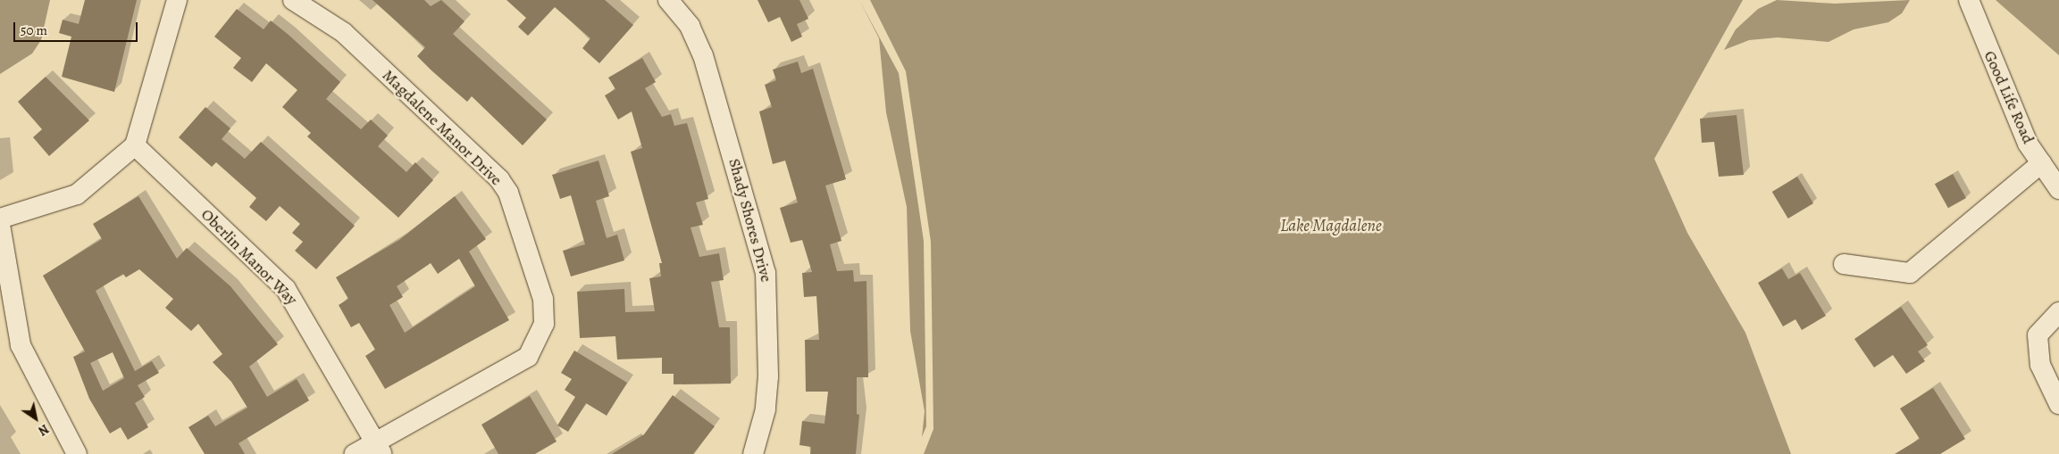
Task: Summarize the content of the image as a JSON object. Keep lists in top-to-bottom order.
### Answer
{
  "streets": {
    "street": [
      "Good Life Road",
      "Magdalene Manor Drive",
      "Shady Shores Drive",
      "Oberlin Manor Way"
    ]
  },
  "crossings": [
    ["Magdalene Manor Drive", "Oberlin Manor Way"]
  ],
  "water": ["Lake Magdalene"],
  "scale_bar": "50 m",
  "north": "bottom right"
}
